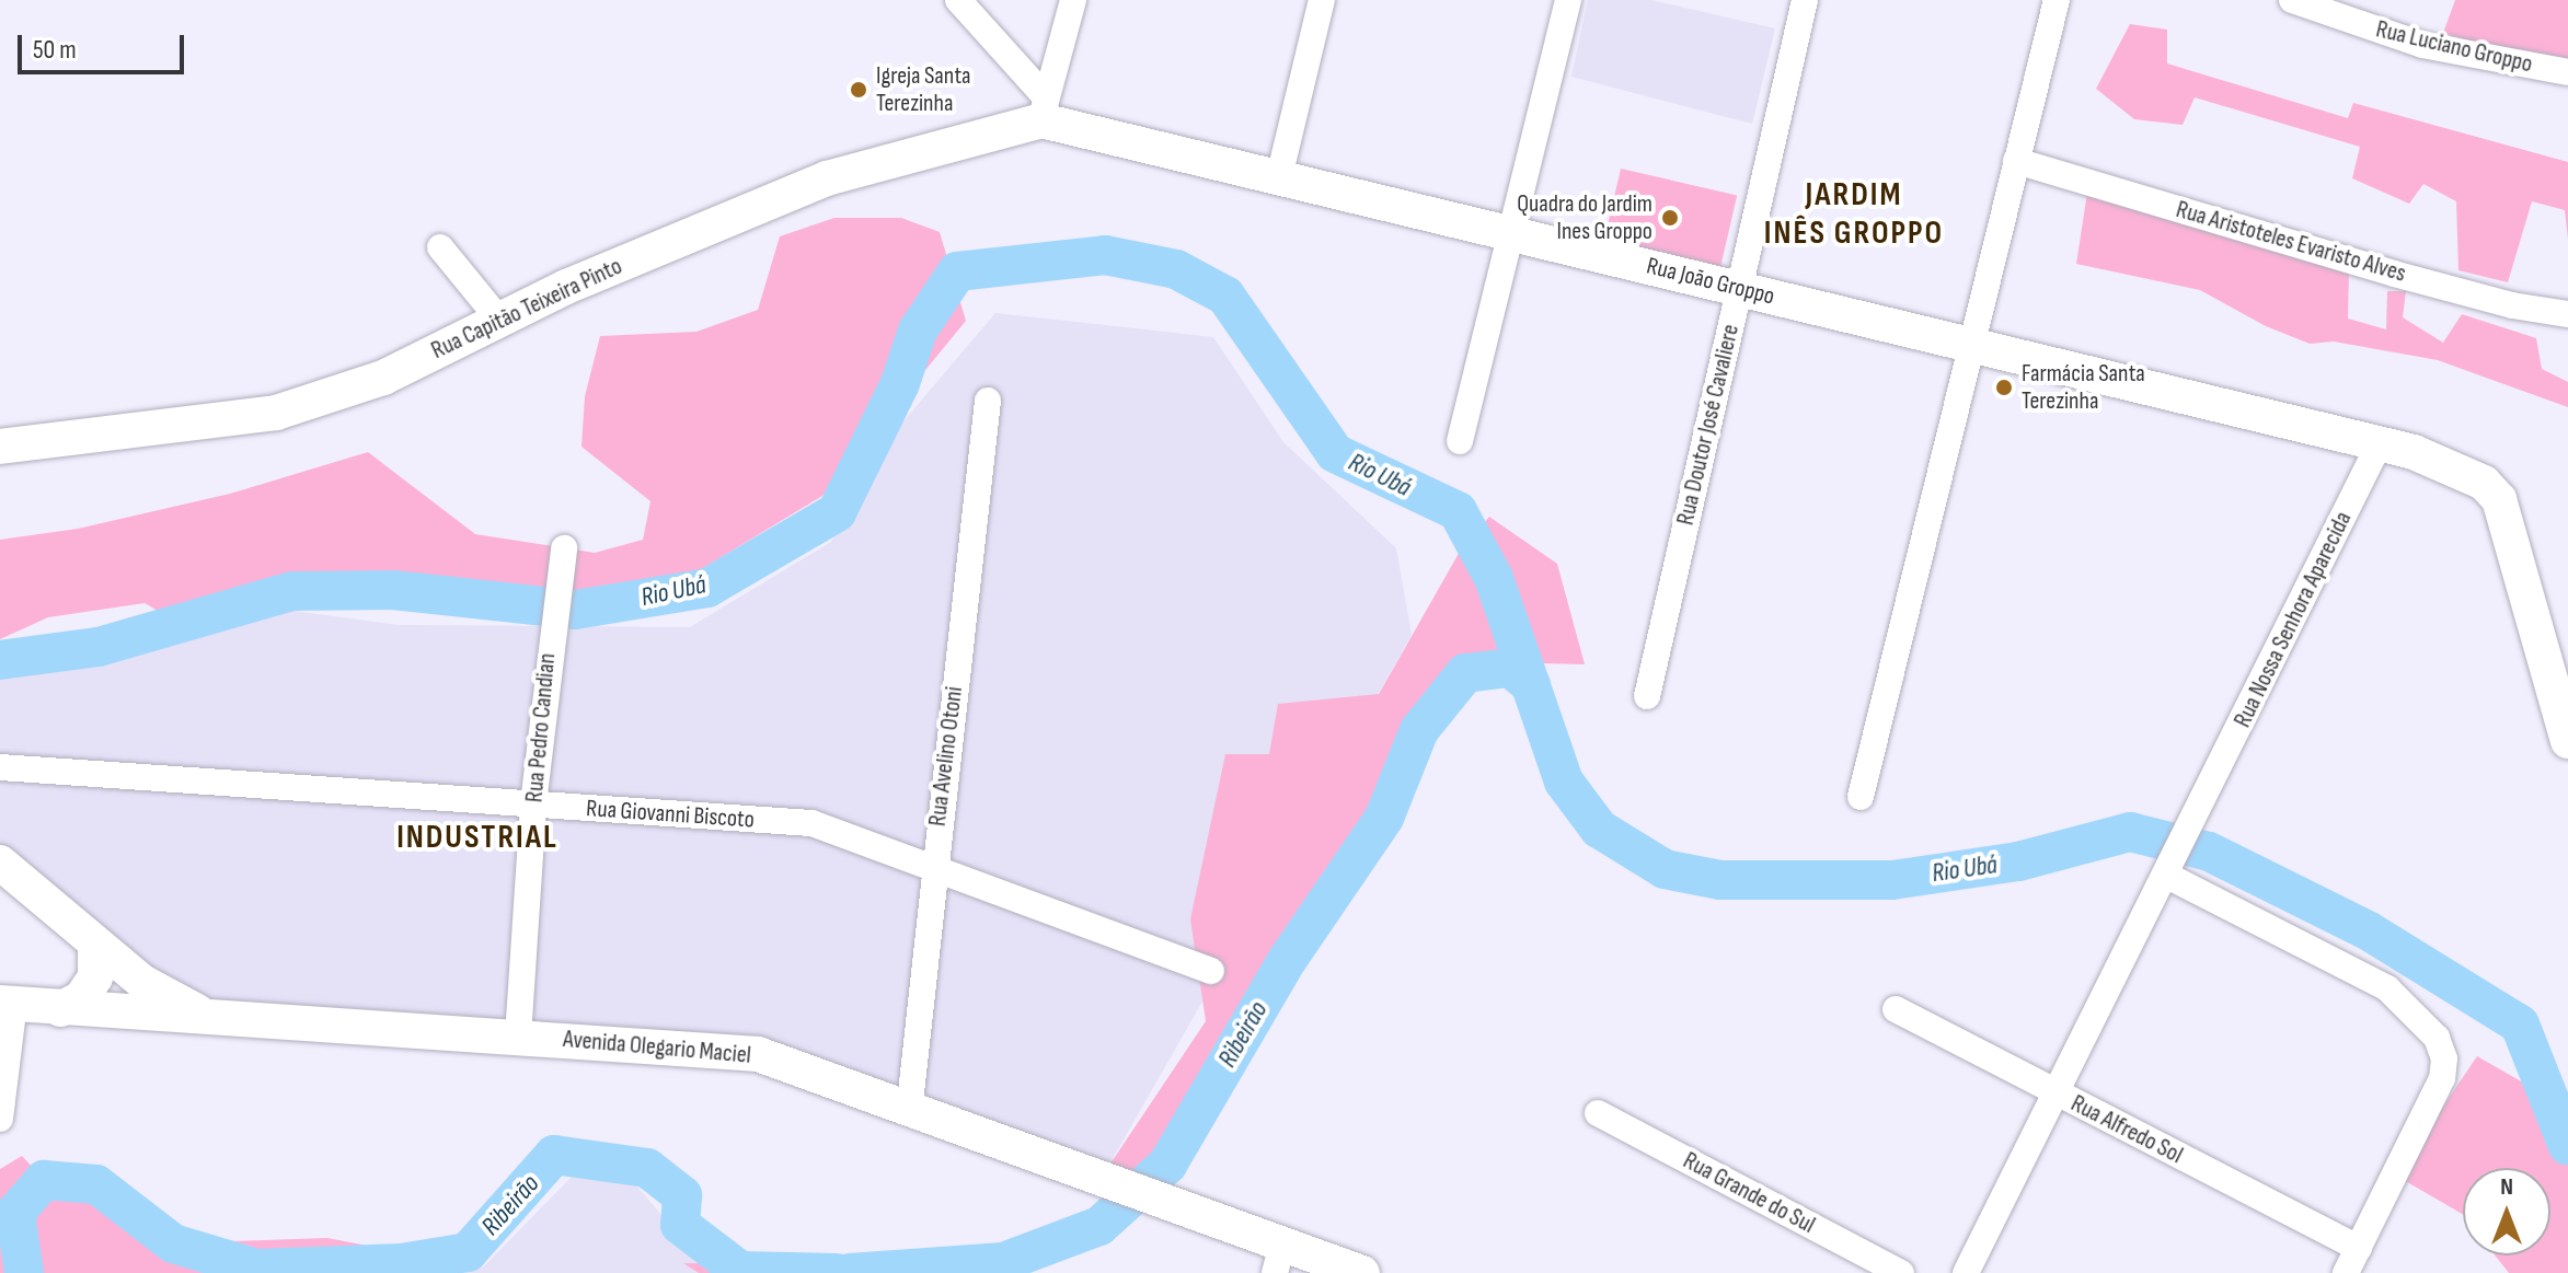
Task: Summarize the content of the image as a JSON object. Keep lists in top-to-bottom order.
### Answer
{
  "streets": {
    "main road": ["Rua João Groppo", "Rua Capitão Teixeira Pinto", "Avenida Olegario Maciel"],
    "street": [
      "Rua Luciano Groppo",
      "Rua Aristoteles Evaristo Alves",
      "Rua Doutor José Cavaliere",
      "Rua Nossa Senhora Aparecida",
      "Rua Pedro Candian",
      "Rua Avelino Otoni",
      "Rua Giovanni Biscoto",
      "Rua Alfredo Sol",
      "Rua Grande do Sul"
    ]
  },
  "crossings": [
    ["Rua João Groppo", "Rua Capitão Teixeira Pinto"],
    ["Rua João Groppo", "Rua Doutor José Cavaliere"],
    ["Rua João Groppo", "Rua Nossa Senhora Aparecida"],
    ["Rua Pedro Candian", "Rua Giovanni Biscoto"],
    ["Rua Pedro Candian", "Avenida Olegario Maciel"],
    ["Rua Avelino Otoni", "Rua Giovanni Biscoto"],
    ["Rua Avelino Otoni", "Avenida Olegario Maciel"]
  ],
  "districts": ["JARDIM INÊS GROPPO", "INDUSTRIAL"],
  "water": ["Rio Ubá", "Ribeirão"],
  "places": ["Igreja Santa Terezinha", "Quadra do Jardim Ines Groppo", "Farmácia Santa Terezinha"],
  "scale_bar": "50 m",
  "north": "top"
}
